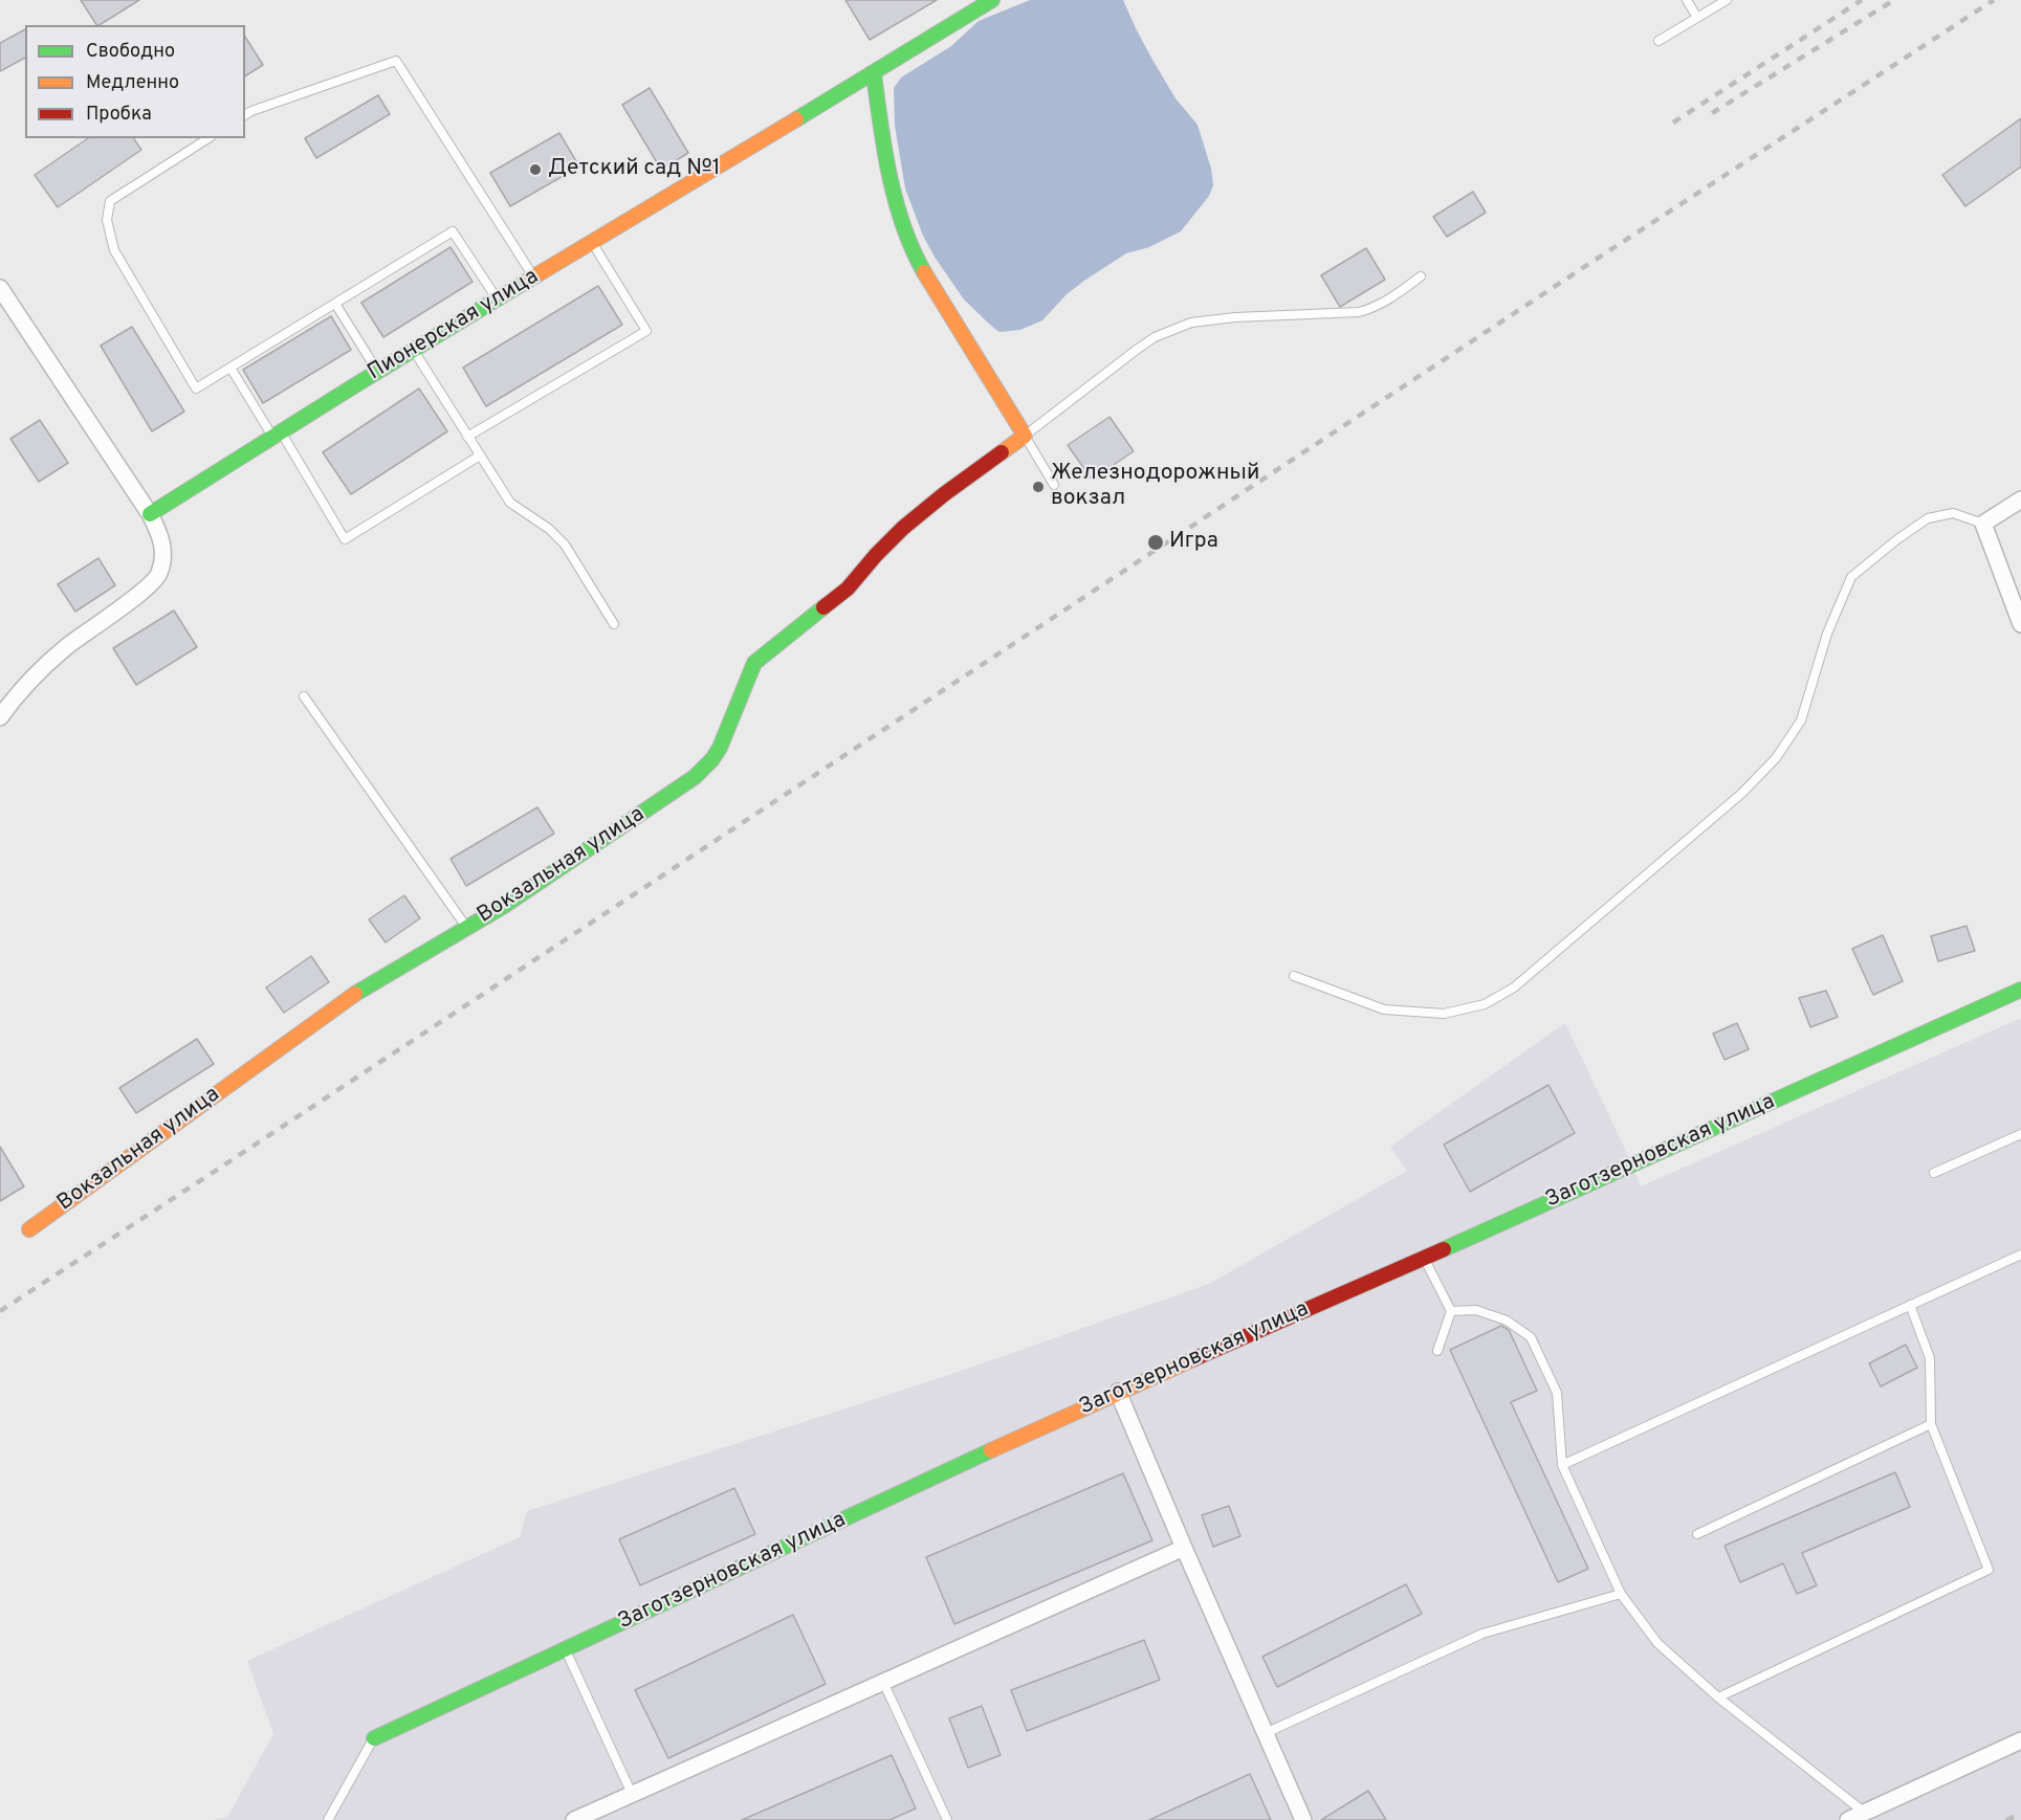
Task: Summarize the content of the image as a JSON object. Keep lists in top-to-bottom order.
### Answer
{
  "streets": {
    "street": ["Пионерская улица", "Вокзальная улица", "Заготзерновская улица"]
  },
  "places": ["Детский сад №1", "Железнодорожный вокзал", "Игра"],
  "legend": ["Свободно", "Медленно", "Пробка"]
}
